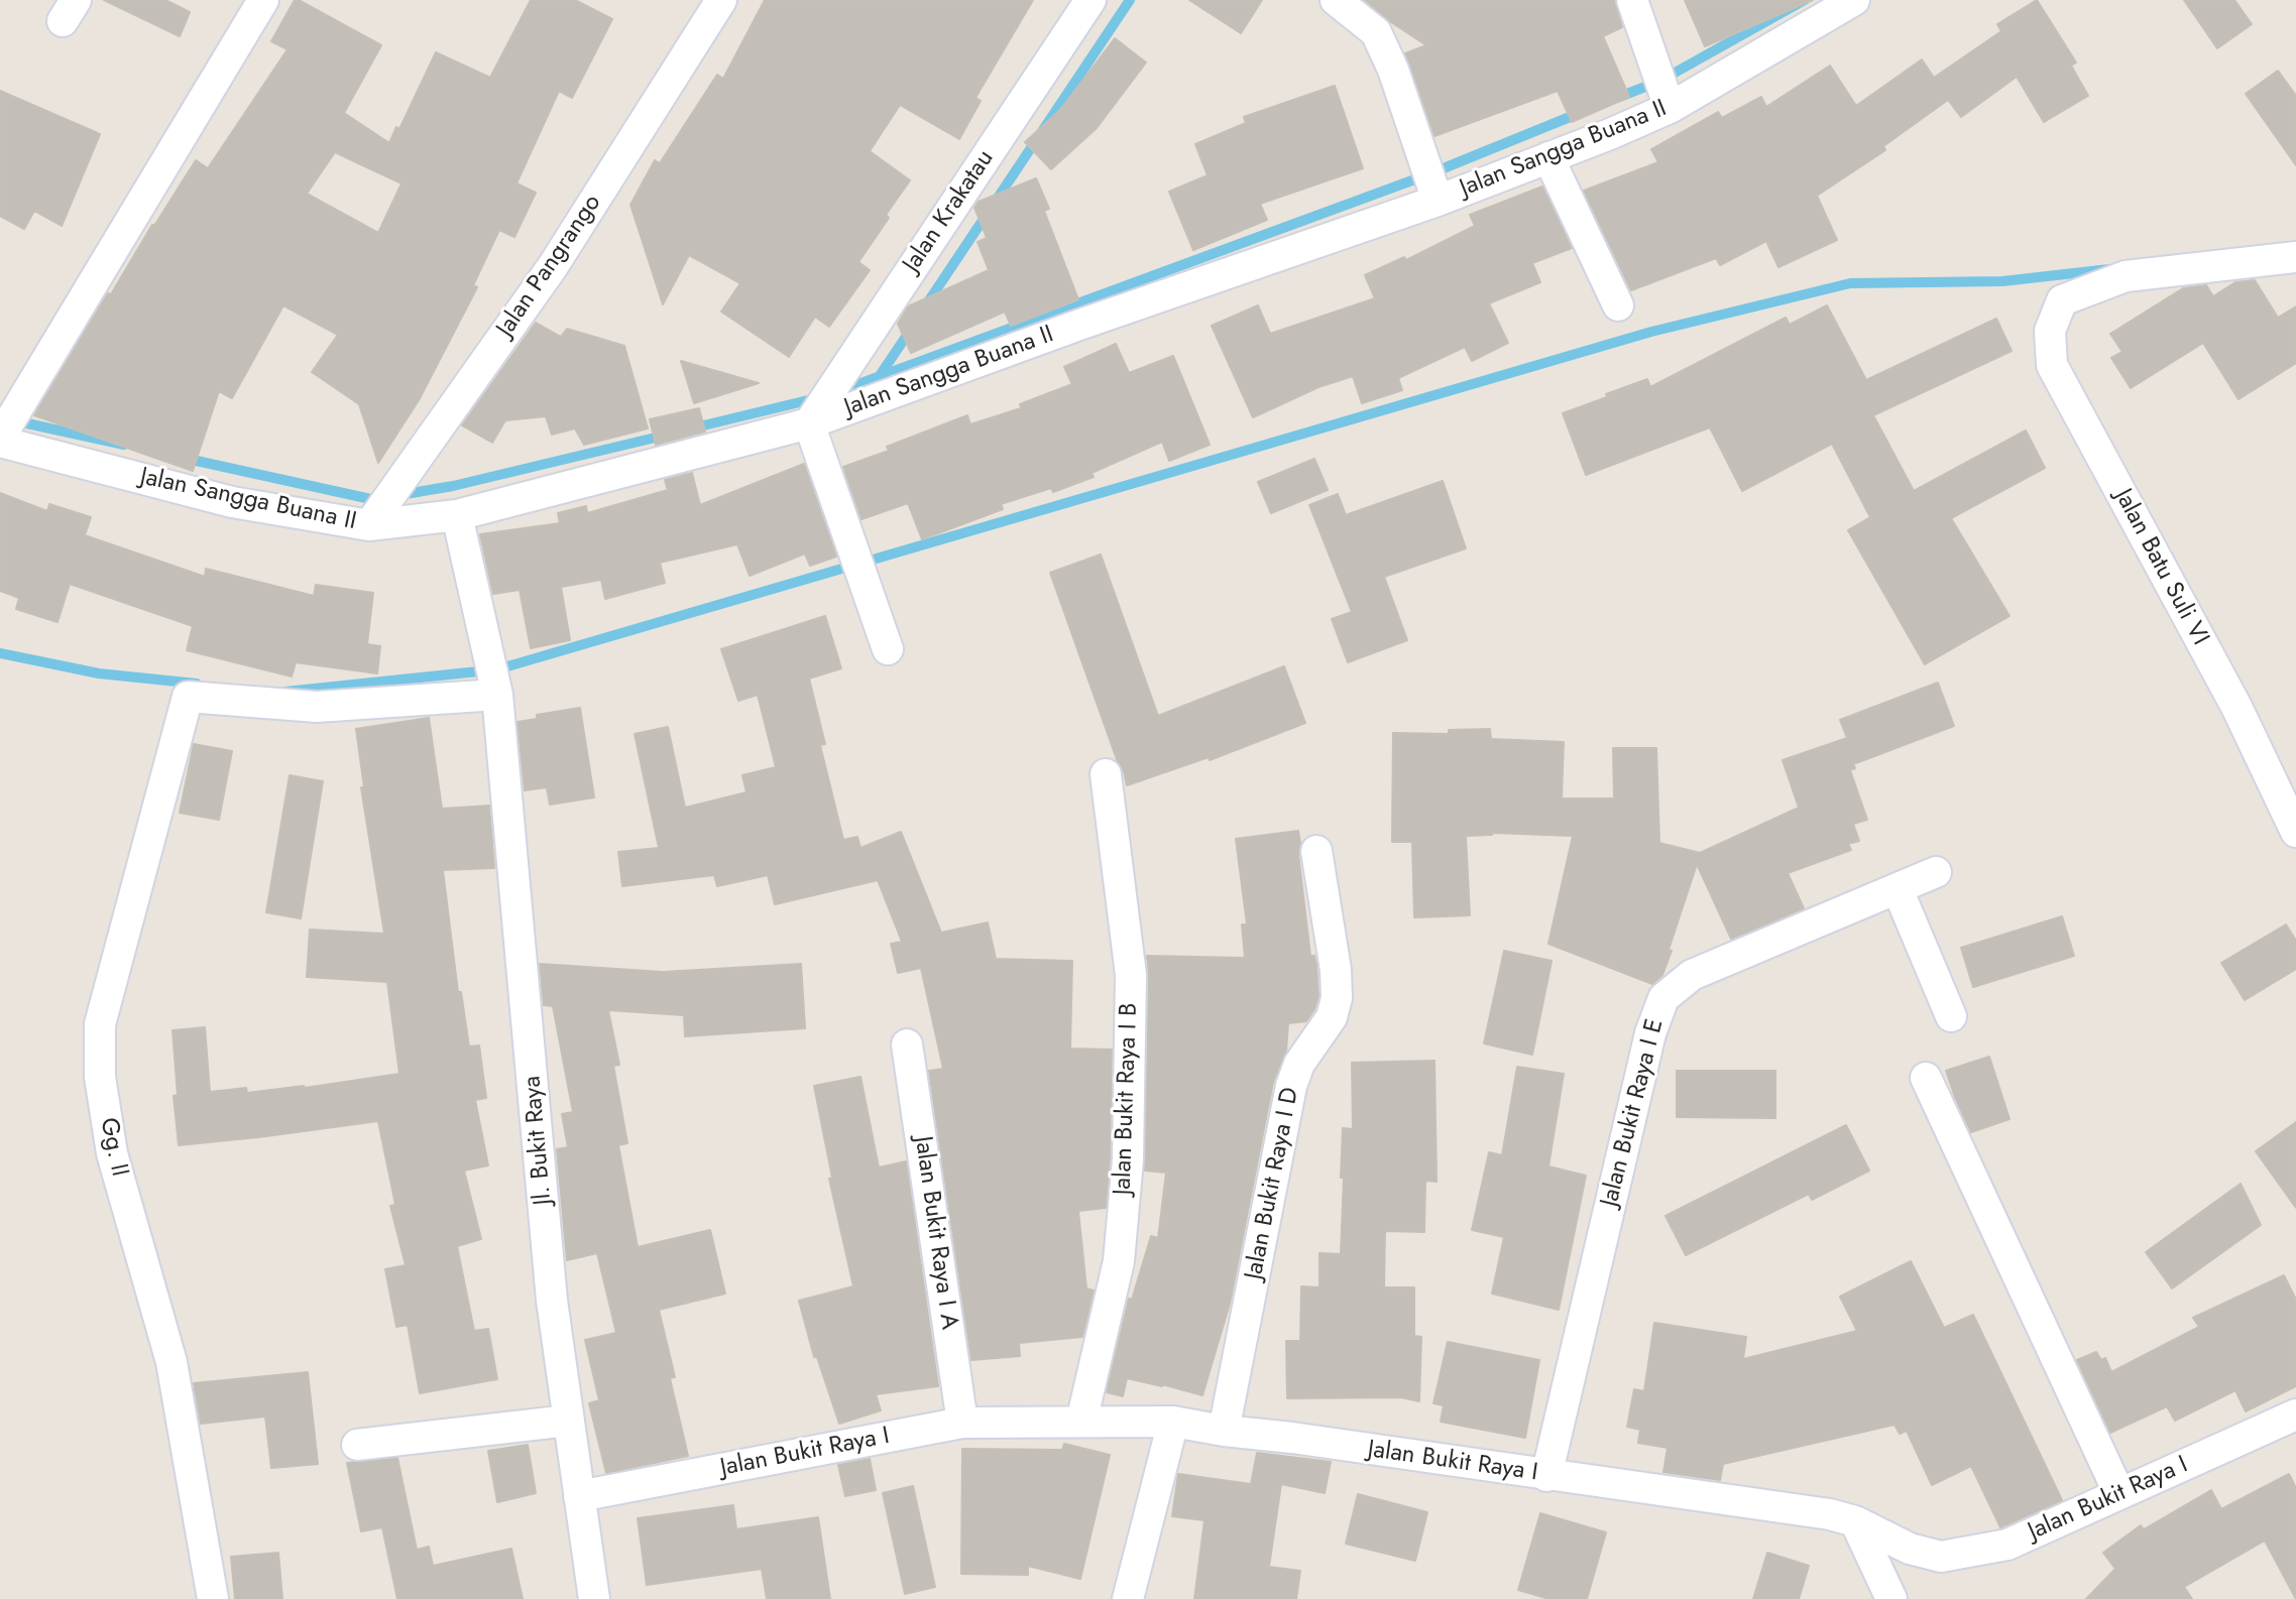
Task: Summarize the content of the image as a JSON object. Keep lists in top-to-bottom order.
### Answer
{
  "streets": {
    "street": [
      "Jalan Sangga Buana II",
      "Jalan Krakatau",
      "Jalan Pangrango",
      "Jalan Batu Suli VI",
      "Jalan Bukit Raya I B",
      "Jalan Bukit Raya I E",
      "Jl. Bukit Raya",
      "Gg. II",
      "Jalan Bukit Raya I D",
      "Jalan Bukit Raya I A",
      "Jalan Bukit Raya I"
    ]
  },
  "crossings": [
    ["Jalan Sangga Buana II", "Jalan Krakatau"],
    ["Jalan Sangga Buana II", "Jalan Pangrango"],
    ["Jalan Sangga Buana II", "Jl. Bukit Raya"],
    ["Jalan Bukit Raya I B", "Jalan Bukit Raya I"],
    ["Jalan Bukit Raya I E", "Jalan Bukit Raya I"],
    ["Jl. Bukit Raya", "Gg. II"],
    ["Jl. Bukit Raya", "Jalan Bukit Raya I"],
    ["Jalan Bukit Raya I D", "Jalan Bukit Raya I"],
    ["Jalan Bukit Raya I A", "Jalan Bukit Raya I"]
  ]
}
